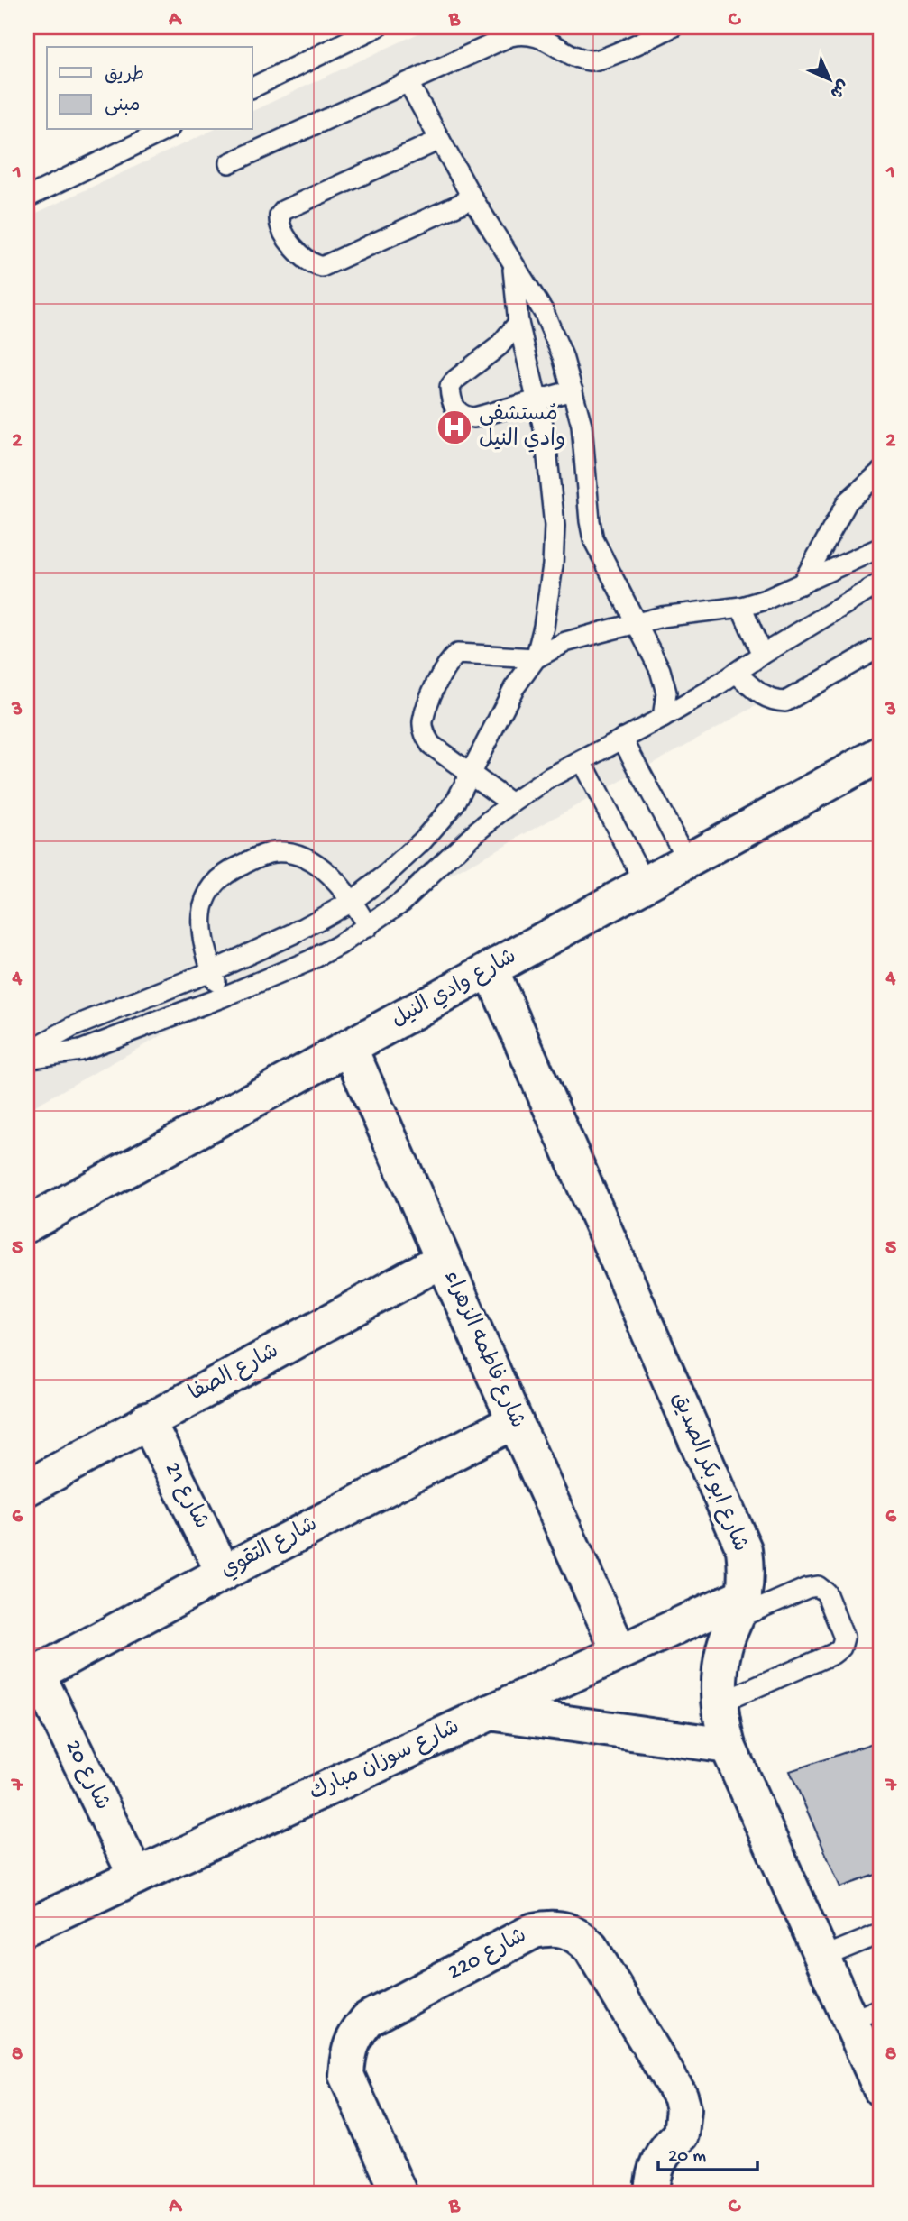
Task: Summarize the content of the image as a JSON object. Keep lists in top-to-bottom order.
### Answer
{
  "streets": {
    "street": [
      "شارع وادي النيل",
      "شارع فاطمه الزهراء",
      "شارع الصفا",
      "شارع ابو بكر الصديق",
      "شارع 21",
      "شارع التقوي",
      "شارع سوزان مبارك",
      "شارع 20",
      "شارع 220"
    ]
  },
  "crossings": [
    ["شارع وادي النيل", "شارع فاطمه الزهراء"],
    ["شارع وادي النيل", "شارع ابو بكر الصديق"],
    ["شارع فاطمه الزهراء", "شارع الصفا"],
    ["شارع فاطمه الزهراء", "شارع التقوي"],
    ["شارع فاطمه الزهراء", "شارع سوزان مبارك"],
    ["شارع الصفا", "شارع 21"],
    ["شارع ابو بكر الصديق", "شارع سوزان مبارك"],
    ["شارع 21", "شارع التقوي"],
    ["شارع التقوي", "شارع 20"],
    ["شارع سوزان مبارك", "شارع 20"]
  ],
  "places": {
    "hospital": ["مُستشفى وادي النيل"]
  },
  "legend": ["طريق", "مبنى"],
  "scale_bar": "20 m",
  "north": "bottom right",
  "grid": {
    "columns": ["A", "B", "C"],
    "rows": [
      "1",
      "2",
      "3",
      "4",
      "5",
      "6",
      "7",
      "8"
    ]
  }
}
